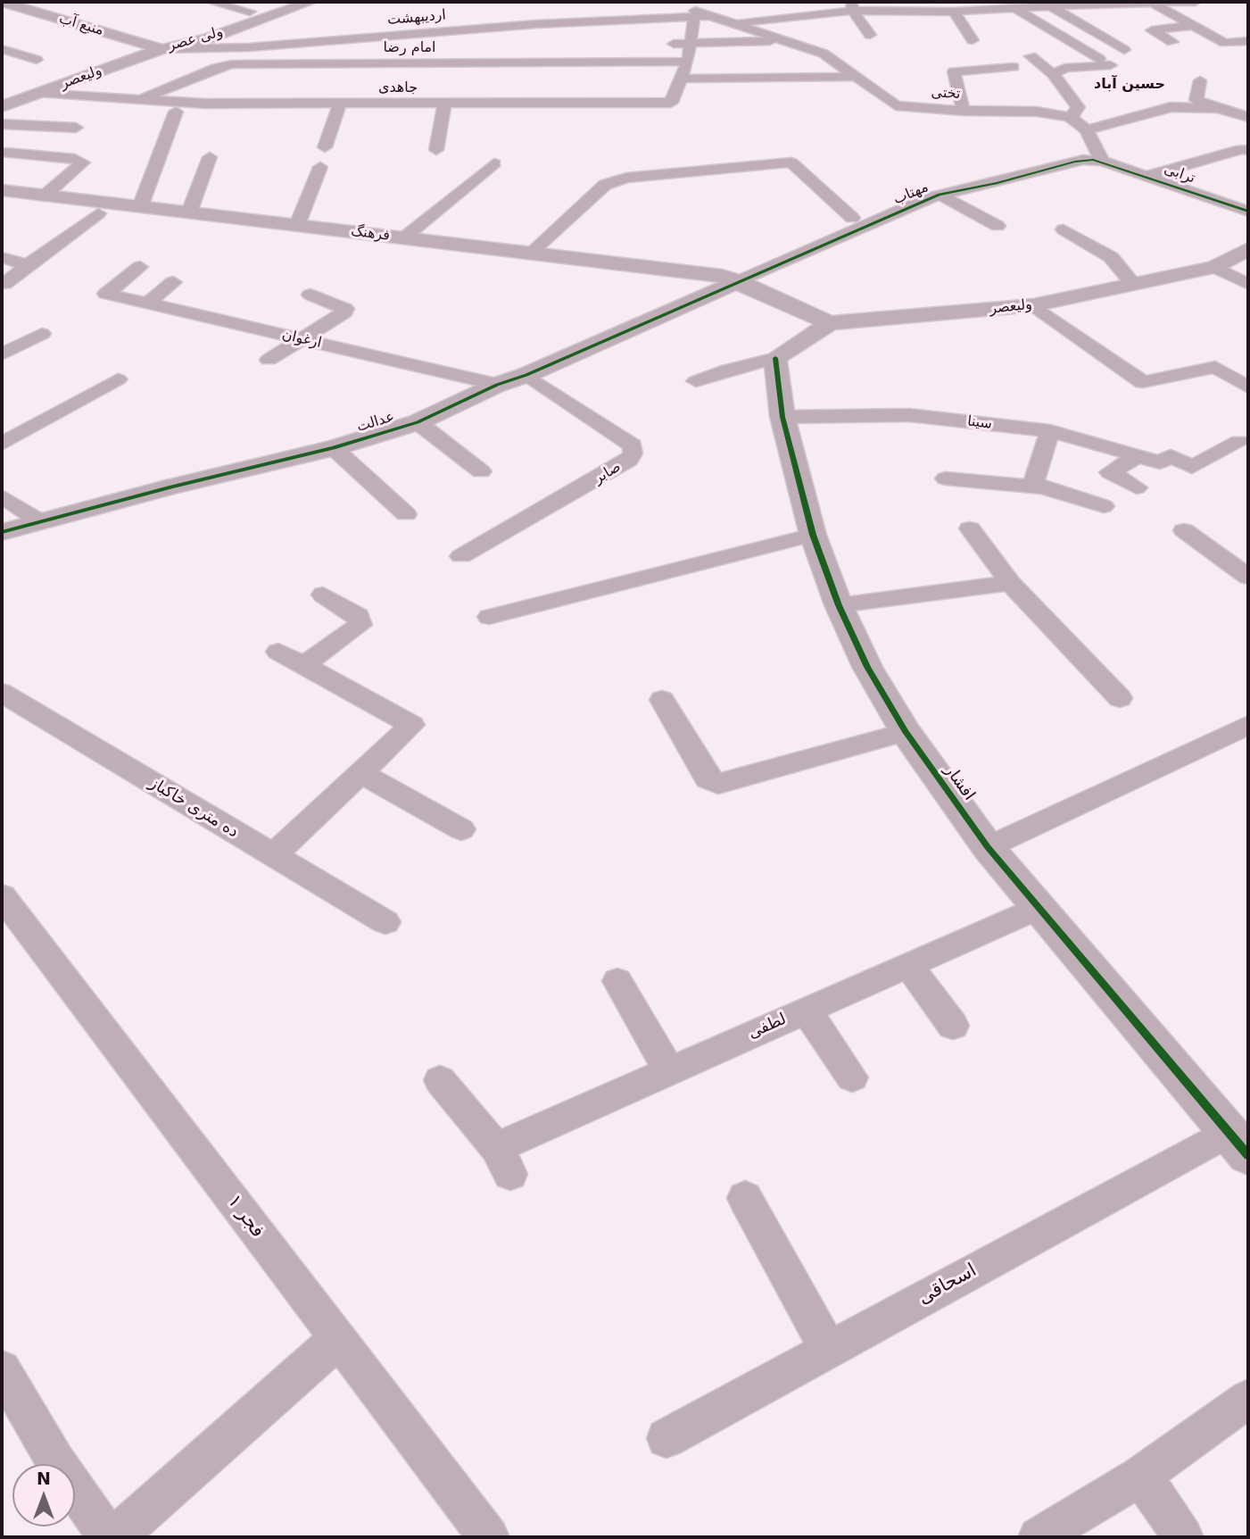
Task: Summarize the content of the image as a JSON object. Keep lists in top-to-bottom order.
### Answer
{
  "streets": {
    "street": [
      "اردیبهشت",
      "منبع آب",
      "ولی عصر",
      "امام رضا",
      "ولیعصر",
      "جاهدی",
      "تختی",
      "ترابی",
      "مهتاب",
      "فرهنگ",
      "ارغوان",
      "عدالت",
      "سینا",
      "صابر",
      "افشار",
      "ده متری خاکباز",
      "لطفی",
      "فجر ۱",
      "اسحاقی"
    ]
  },
  "crossings": [
    ["اردیبهشت", "منبع آب"],
    ["اردیبهشت", "ولی عصر"],
    ["اردیبهشت", "ولیعصر"],
    ["اردیبهشت", "جاهدی"],
    ["اردیبهشت", "تختی"],
    ["منبع آب", "ولی عصر"],
    ["منبع آب", "ولیعصر"],
    ["ولی عصر", "ولیعصر"],
    ["امام رضا", "جاهدی"],
    ["ولیعصر", "جاهدی"],
    ["ولیعصر", "فرهنگ"],
    ["ولیعصر", "افشار"],
    ["جاهدی", "تختی"],
    ["تختی", "ترابی"],
    ["تختی", "مهتاب"],
    ["ترابی", "مهتاب"],
    ["مهتاب", "فرهنگ"],
    ["مهتاب", "عدالت"],
    ["فرهنگ", "عدالت"],
    ["ارغوان", "عدالت"],
    ["عدالت", "صابر"],
    ["سینا", "افشار"],
    ["افشار", "لطفی"],
    ["افشار", "اسحاقی"]
  ],
  "districts": ["حسین آباد"],
  "north": "top"
}
